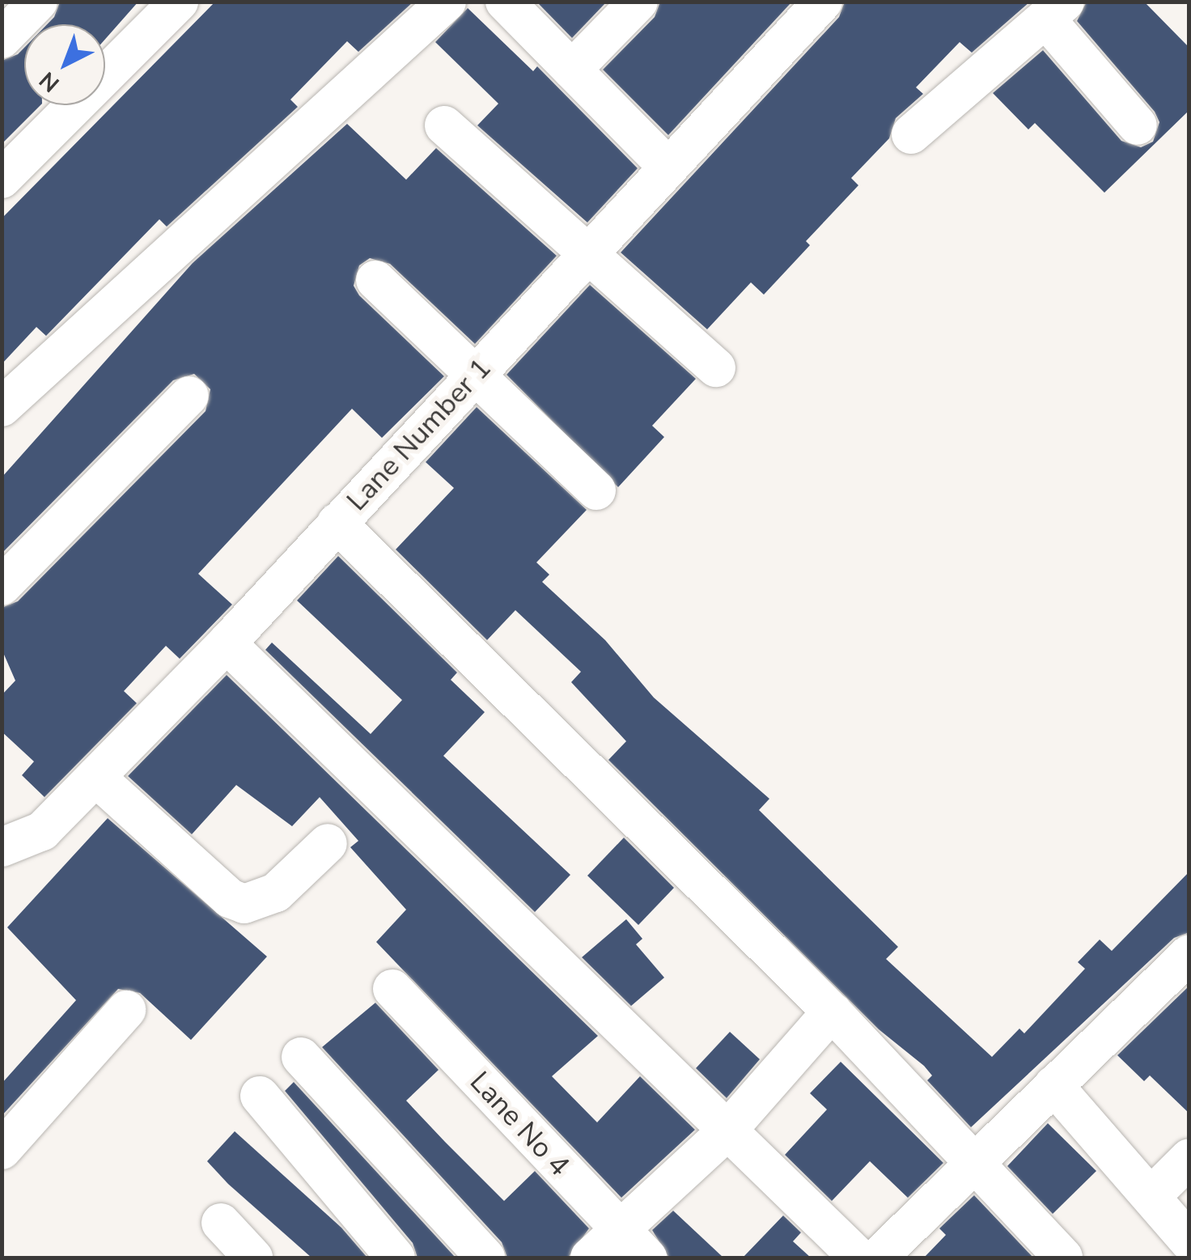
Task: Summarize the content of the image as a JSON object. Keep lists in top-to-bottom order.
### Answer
{
  "streets": {
    "street": ["Lane Number 1", "Lane No 4"]
  },
  "north": "bottom left"
}
